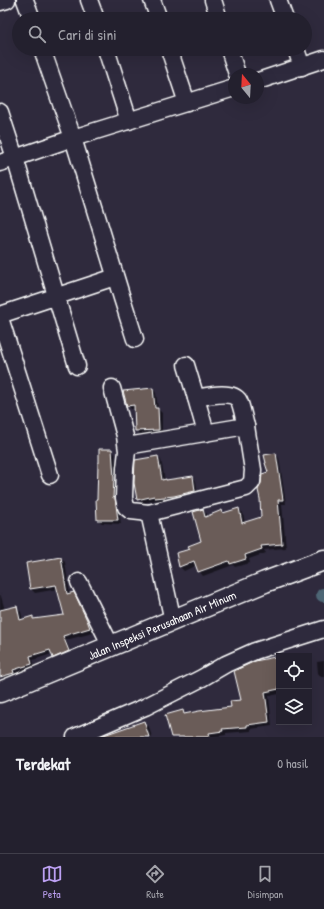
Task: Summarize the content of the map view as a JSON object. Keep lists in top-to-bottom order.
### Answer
{
  "streets": {
    "street": ["Jalan Inspeksi Perusahaan Air Minum"]
  },
  "north": "top",
  "page": {
    "search": "Cari di sini",
    "heading": ["Terdekat", "0 hasil"],
    "nav": ["Peta", "Rute", "Disimpan"]
  }
}
